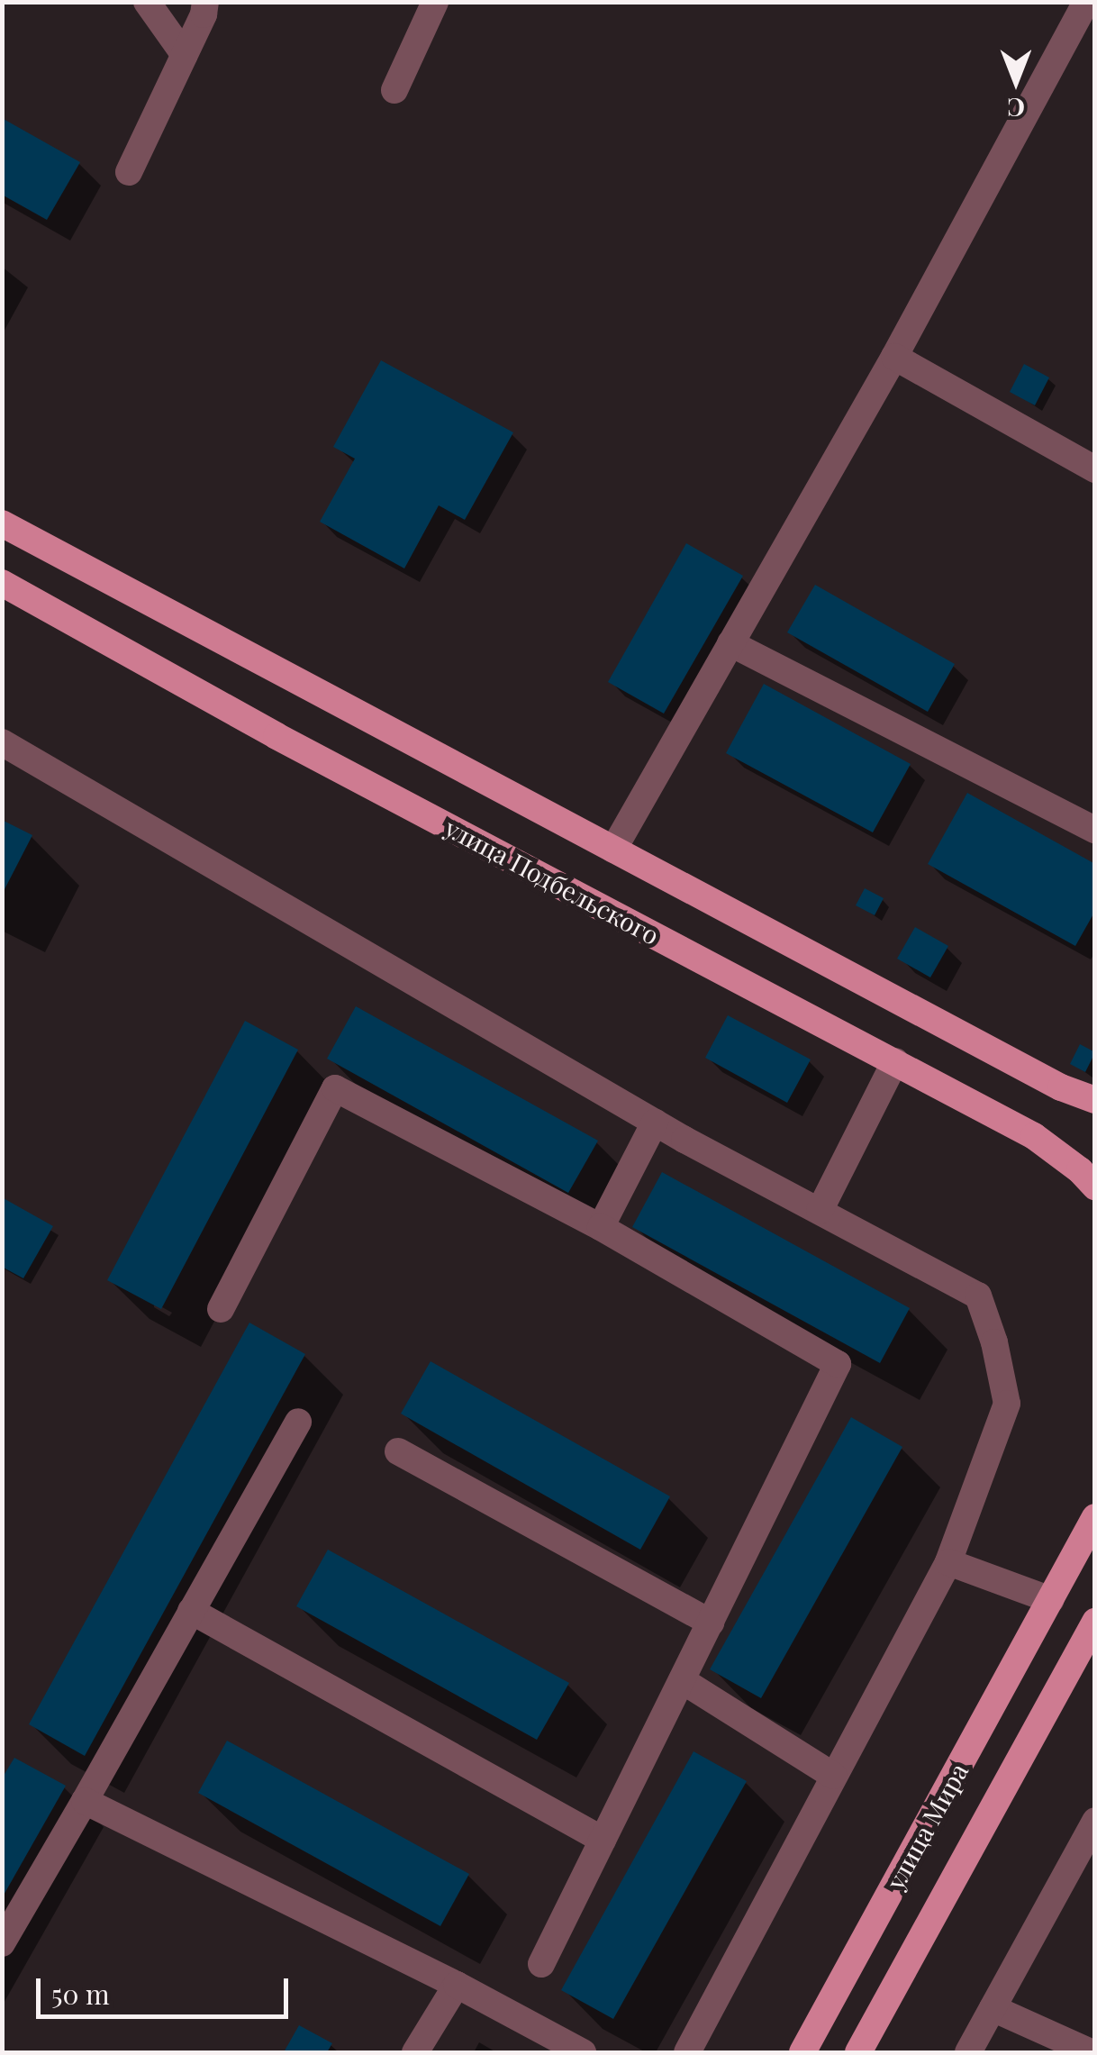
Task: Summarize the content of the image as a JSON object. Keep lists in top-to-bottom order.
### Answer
{
  "streets": {
    "main road": ["улица Подбельского", "улица Мира"]
  },
  "scale_bar": "50 m",
  "north": "bottom"
}
